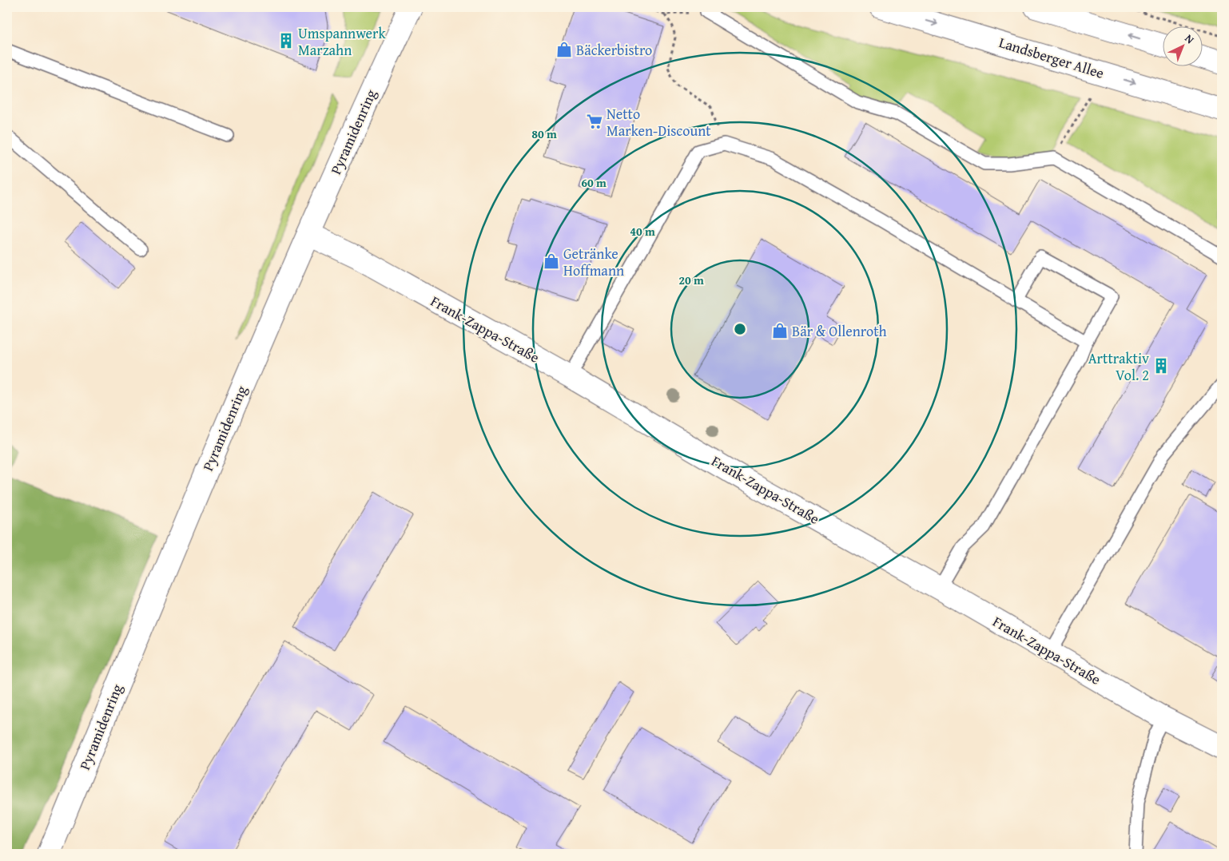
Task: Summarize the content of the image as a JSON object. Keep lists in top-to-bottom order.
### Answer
{
  "streets": {
    "street": ["Landsberger Allee", "Pyramidenring", "Frank-Zappa-Straße"]
  },
  "crossings": [
    ["Pyramidenring", "Frank-Zappa-Straße"]
  ],
  "places": {
    "building": ["Umspannwerk Marzahn", "Arttraktiv Vol. 2"],
    "shop": ["Bäckerbistro", "Getränke Hoffmann", "Bär & Ollenroth"],
    "supermarket": ["Netto Marken-Discount"]
  },
  "north": "top right",
  "rings": [
    "80 m",
    "60 m",
    "40 m",
    "20 m"
  ]
}
